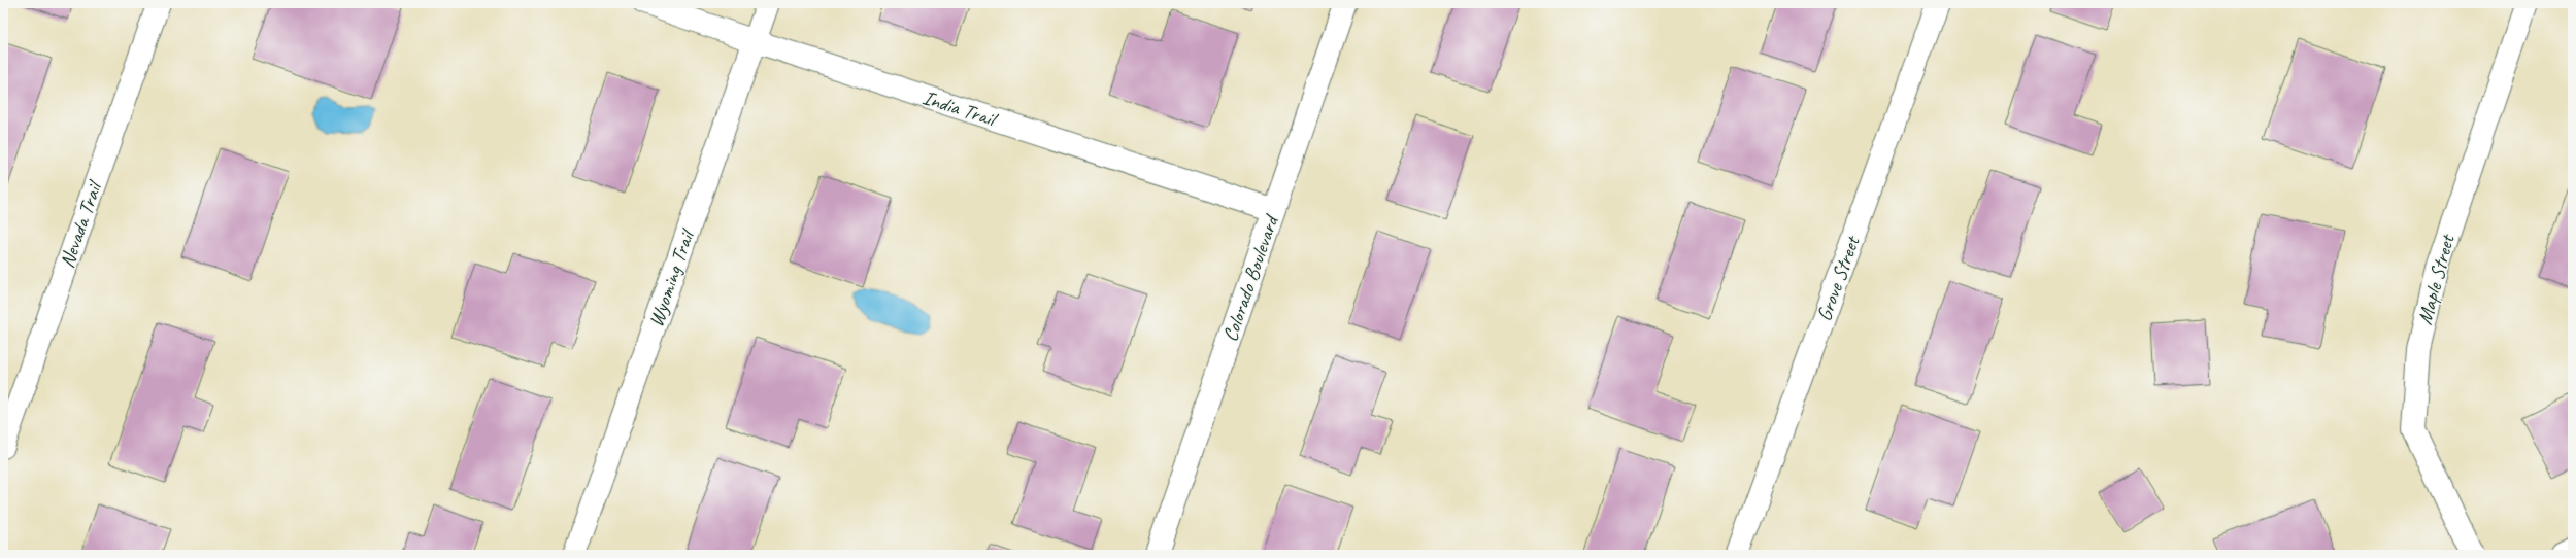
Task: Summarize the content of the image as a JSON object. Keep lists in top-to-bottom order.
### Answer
{
  "streets": {
    "street": [
      "India Trail",
      "Nevada Trail",
      "Wyoming Trail",
      "Colorado Boulevard",
      "Grove Street",
      "Maple Street"
    ]
  },
  "crossings": [
    ["India Trail", "Wyoming Trail"],
    ["India Trail", "Colorado Boulevard"]
  ]
}
